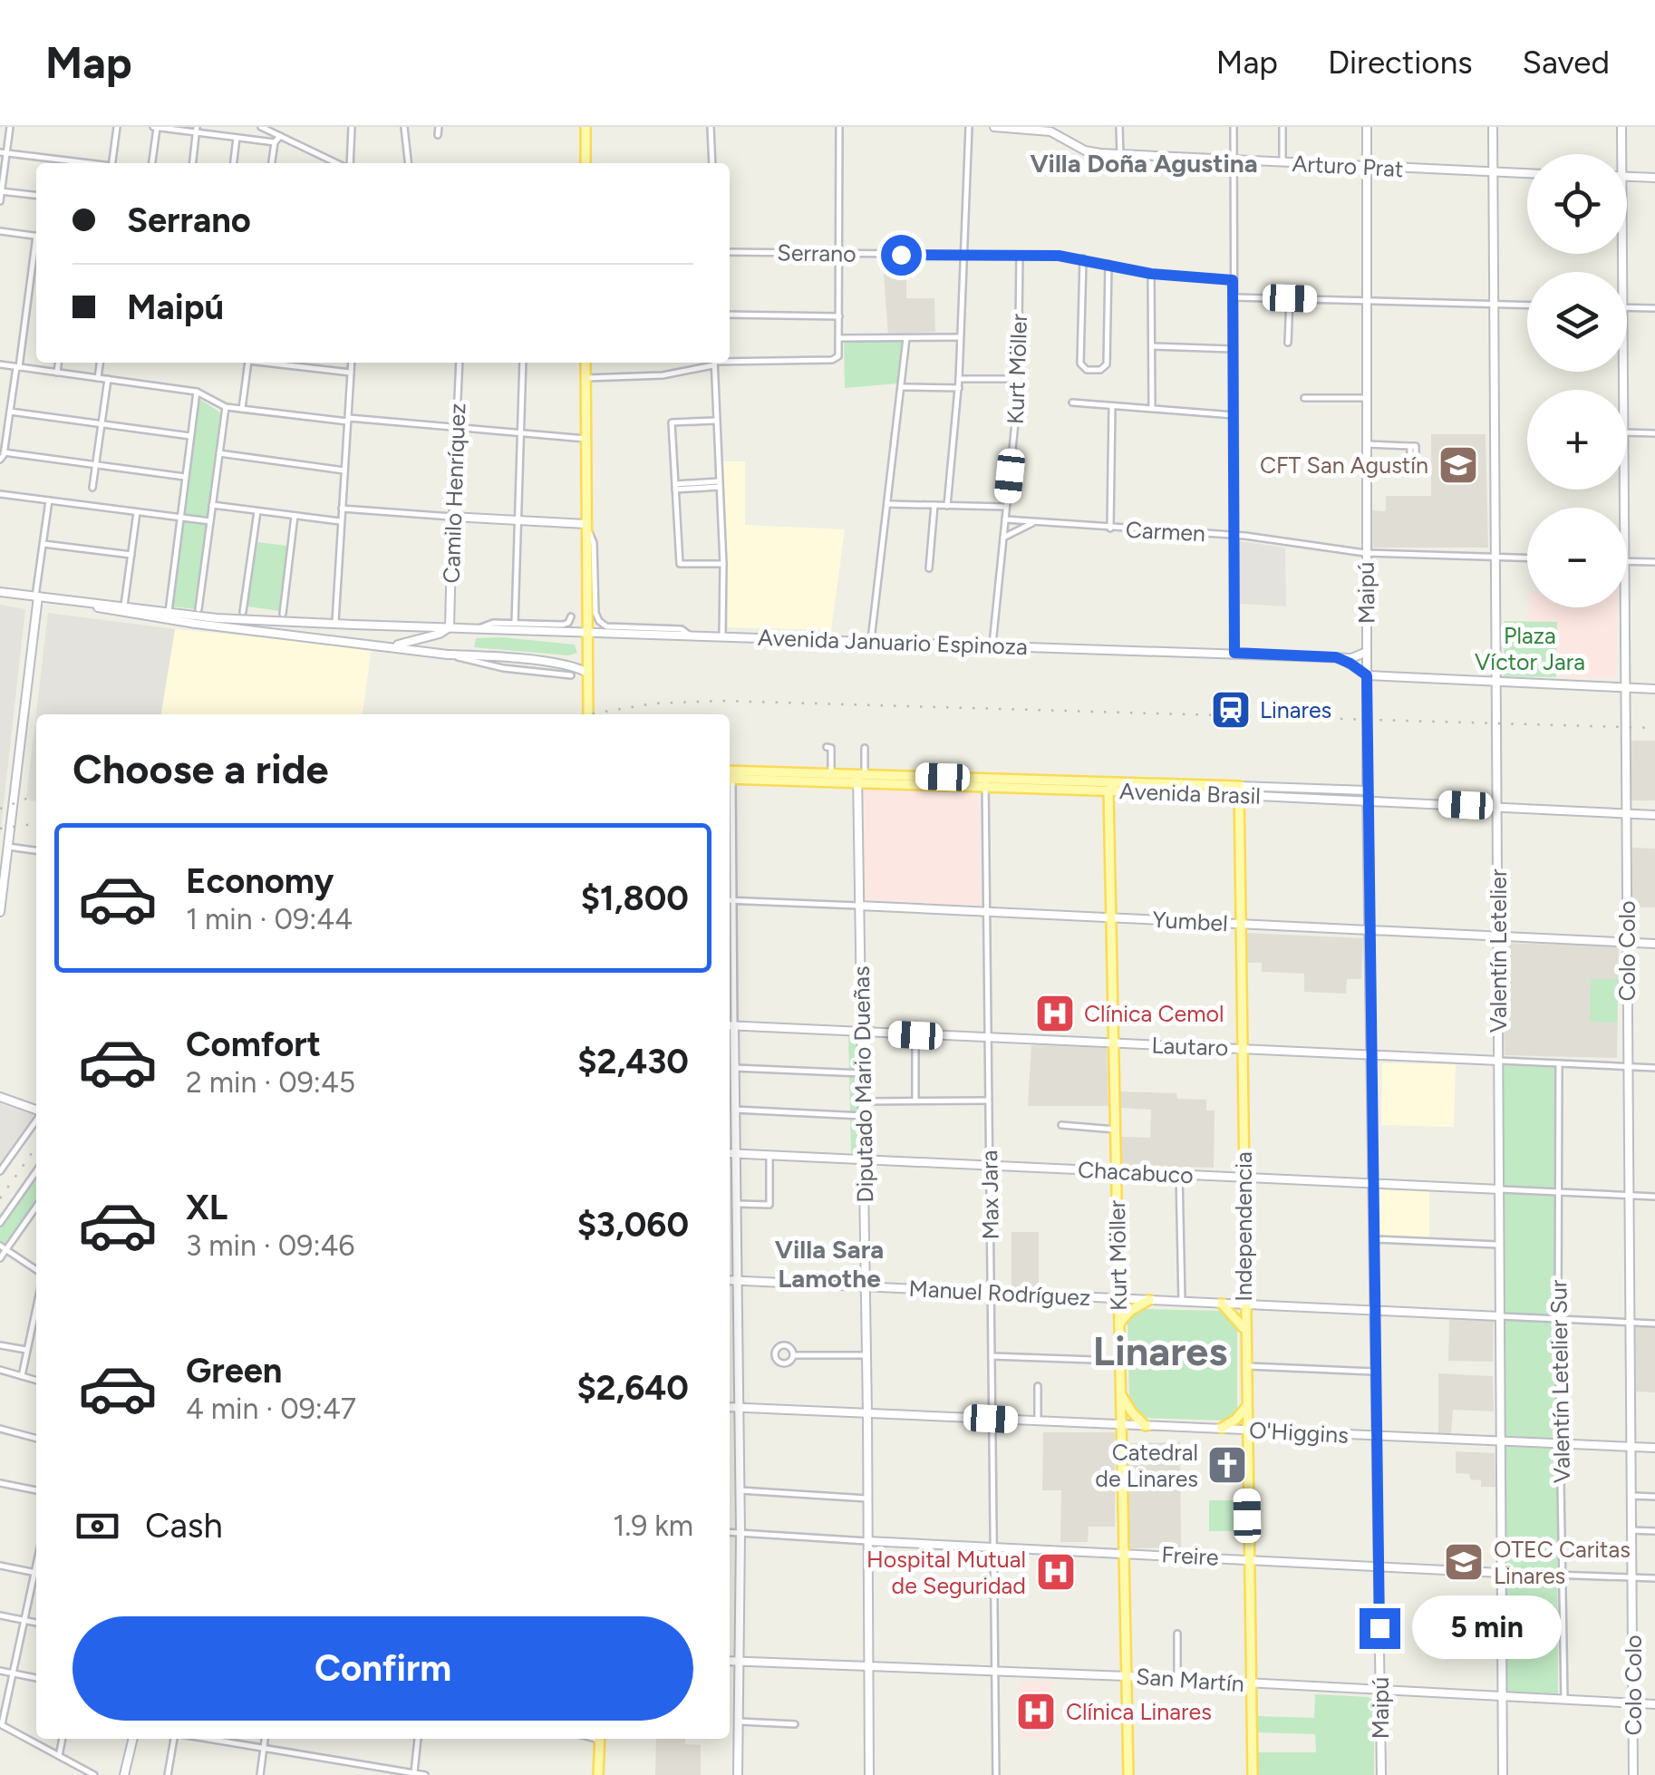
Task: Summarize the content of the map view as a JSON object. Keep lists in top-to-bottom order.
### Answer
{
  "streets": {
    "main road": [
      "Arturo Prat",
      "Kurt Möller",
      "Camilo Henríquez",
      "Maipú",
      "Avenida Januario Espinoza",
      "Avenida Brasil",
      "Yumbel",
      "Valentín Letelier",
      "Colo Colo",
      "Lautaro",
      "Diputado Mario Dueñas",
      "Chacabuco",
      "Independencia",
      "Manuel Rodríguez",
      "O'Higgins",
      "Freire",
      "San Martín"
    ],
    "street": [
      "Serrano",
      "Carmen",
      "Max Jara",
      "Valentín Letelier Sur"
    ]
  },
  "crossings": [
    ["Arturo Prat", "Maipú"],
    ["Arturo Prat", "Valentín Letelier"],
    ["Serrano", "Kurt Möller"],
    ["Kurt Möller", "Carmen"],
    ["Kurt Möller", "Avenida Januario Espinoza"],
    ["Kurt Möller", "Avenida Brasil"],
    ["Kurt Möller", "Yumbel"],
    ["Kurt Möller", "Lautaro"],
    ["Kurt Möller", "Chacabuco"],
    ["Kurt Möller", "Independencia"],
    ["Kurt Möller", "Manuel Rodríguez"],
    ["Kurt Möller", "O'Higgins"],
    ["Kurt Möller", "Freire"],
    ["Kurt Möller", "San Martín"],
    ["Camilo Henríquez", "Avenida Januario Espinoza"],
    ["Carmen", "Maipú"],
    ["Carmen", "Valentín Letelier"],
    ["Maipú", "Avenida Januario Espinoza"],
    ["Maipú", "Avenida Brasil"],
    ["Maipú", "Yumbel"],
    ["Maipú", "Lautaro"],
    ["Maipú", "Chacabuco"],
    ["Maipú", "Manuel Rodríguez"],
    ["Maipú", "O'Higgins"],
    ["Maipú", "Freire"],
    ["Maipú", "San Martín"],
    ["Avenida Brasil", "Valentín Letelier"],
    ["Avenida Brasil", "Colo Colo"],
    ["Avenida Brasil", "Diputado Mario Dueñas"],
    ["Avenida Brasil", "Max Jara"],
    ["Avenida Brasil", "Independencia"],
    ["Yumbel", "Valentín Letelier"],
    ["Yumbel", "Colo Colo"],
    ["Yumbel", "Diputado Mario Dueñas"],
    ["Yumbel", "Max Jara"],
    ["Yumbel", "Independencia"],
    ["Valentín Letelier", "Lautaro"],
    ["Valentín Letelier", "Chacabuco"],
    ["Valentín Letelier", "Manuel Rodríguez"],
    ["Valentín Letelier", "O'Higgins"],
    ["Valentín Letelier", "Freire"],
    ["Valentín Letelier", "San Martín"],
    ["Colo Colo", "Lautaro"],
    ["Colo Colo", "Chacabuco"],
    ["Colo Colo", "Manuel Rodríguez"],
    ["Colo Colo", "O'Higgins"],
    ["Colo Colo", "Freire"],
    ["Colo Colo", "San Martín"],
    ["Lautaro", "Diputado Mario Dueñas"],
    ["Lautaro", "Max Jara"],
    ["Lautaro", "Independencia"],
    ["Lautaro", "Valentín Letelier Sur"],
    ["Diputado Mario Dueñas", "Chacabuco"],
    ["Diputado Mario Dueñas", "Manuel Rodríguez"],
    ["Diputado Mario Dueñas", "O'Higgins"],
    ["Diputado Mario Dueñas", "Freire"],
    ["Diputado Mario Dueñas", "San Martín"],
    ["Chacabuco", "Max Jara"],
    ["Chacabuco", "Independencia"],
    ["Chacabuco", "Valentín Letelier Sur"],
    ["Max Jara", "Manuel Rodríguez"],
    ["Max Jara", "O'Higgins"],
    ["Max Jara", "Freire"],
    ["Max Jara", "San Martín"],
    ["Independencia", "Manuel Rodríguez"],
    ["Independencia", "O'Higgins"],
    ["Independencia", "Freire"],
    ["Independencia", "San Martín"],
    ["Manuel Rodríguez", "Valentín Letelier Sur"],
    ["Manuel Rodríguez", "O'Higgins"],
    ["Valentín Letelier Sur", "O'Higgins"],
    ["Valentín Letelier Sur", "Freire"],
    ["Valentín Letelier Sur", "San Martín"]
  ],
  "districts": ["Villa Doña Agustina", "Villa Sara Lamothe", "Linares"],
  "parks": ["Plaza Víctor Jara"],
  "places": {
    "school or university": ["CFT San Agustín", "OTEC Caritas Linares"],
    "station": ["Linares"],
    "hospital": ["Clínica Cemol", "Hospital Mutual de Seguridad", "Clínica Linares"],
    "church": ["Catedral de Linares"]
  },
  "page": {
    "header": "Map",
    "nav": ["Map", "Directions", "Saved"],
    "map_buttons": ["+", "−"],
    "banner": ["Serrano", "Maipú"],
    "heading": "Choose a ride",
    "list": [
      {
        "name": "Economy",
        "note": "1 min · 09:44",
        "value": "$1,800"
      },
      {
        "name": "Comfort",
        "note": "2 min · 09:45",
        "value": "$2,430"
      },
      {
        "name": "XL",
        "note": "3 min · 09:46",
        "value": "$3,060"
      },
      {
        "name": "Green",
        "note": "4 min · 09:47",
        "value": "$2,640"
      }
    ],
    "pay": ["Cash", "1.9 km"],
    "bubble": "5 min",
    "buttons": "Confirm"
  }
}
